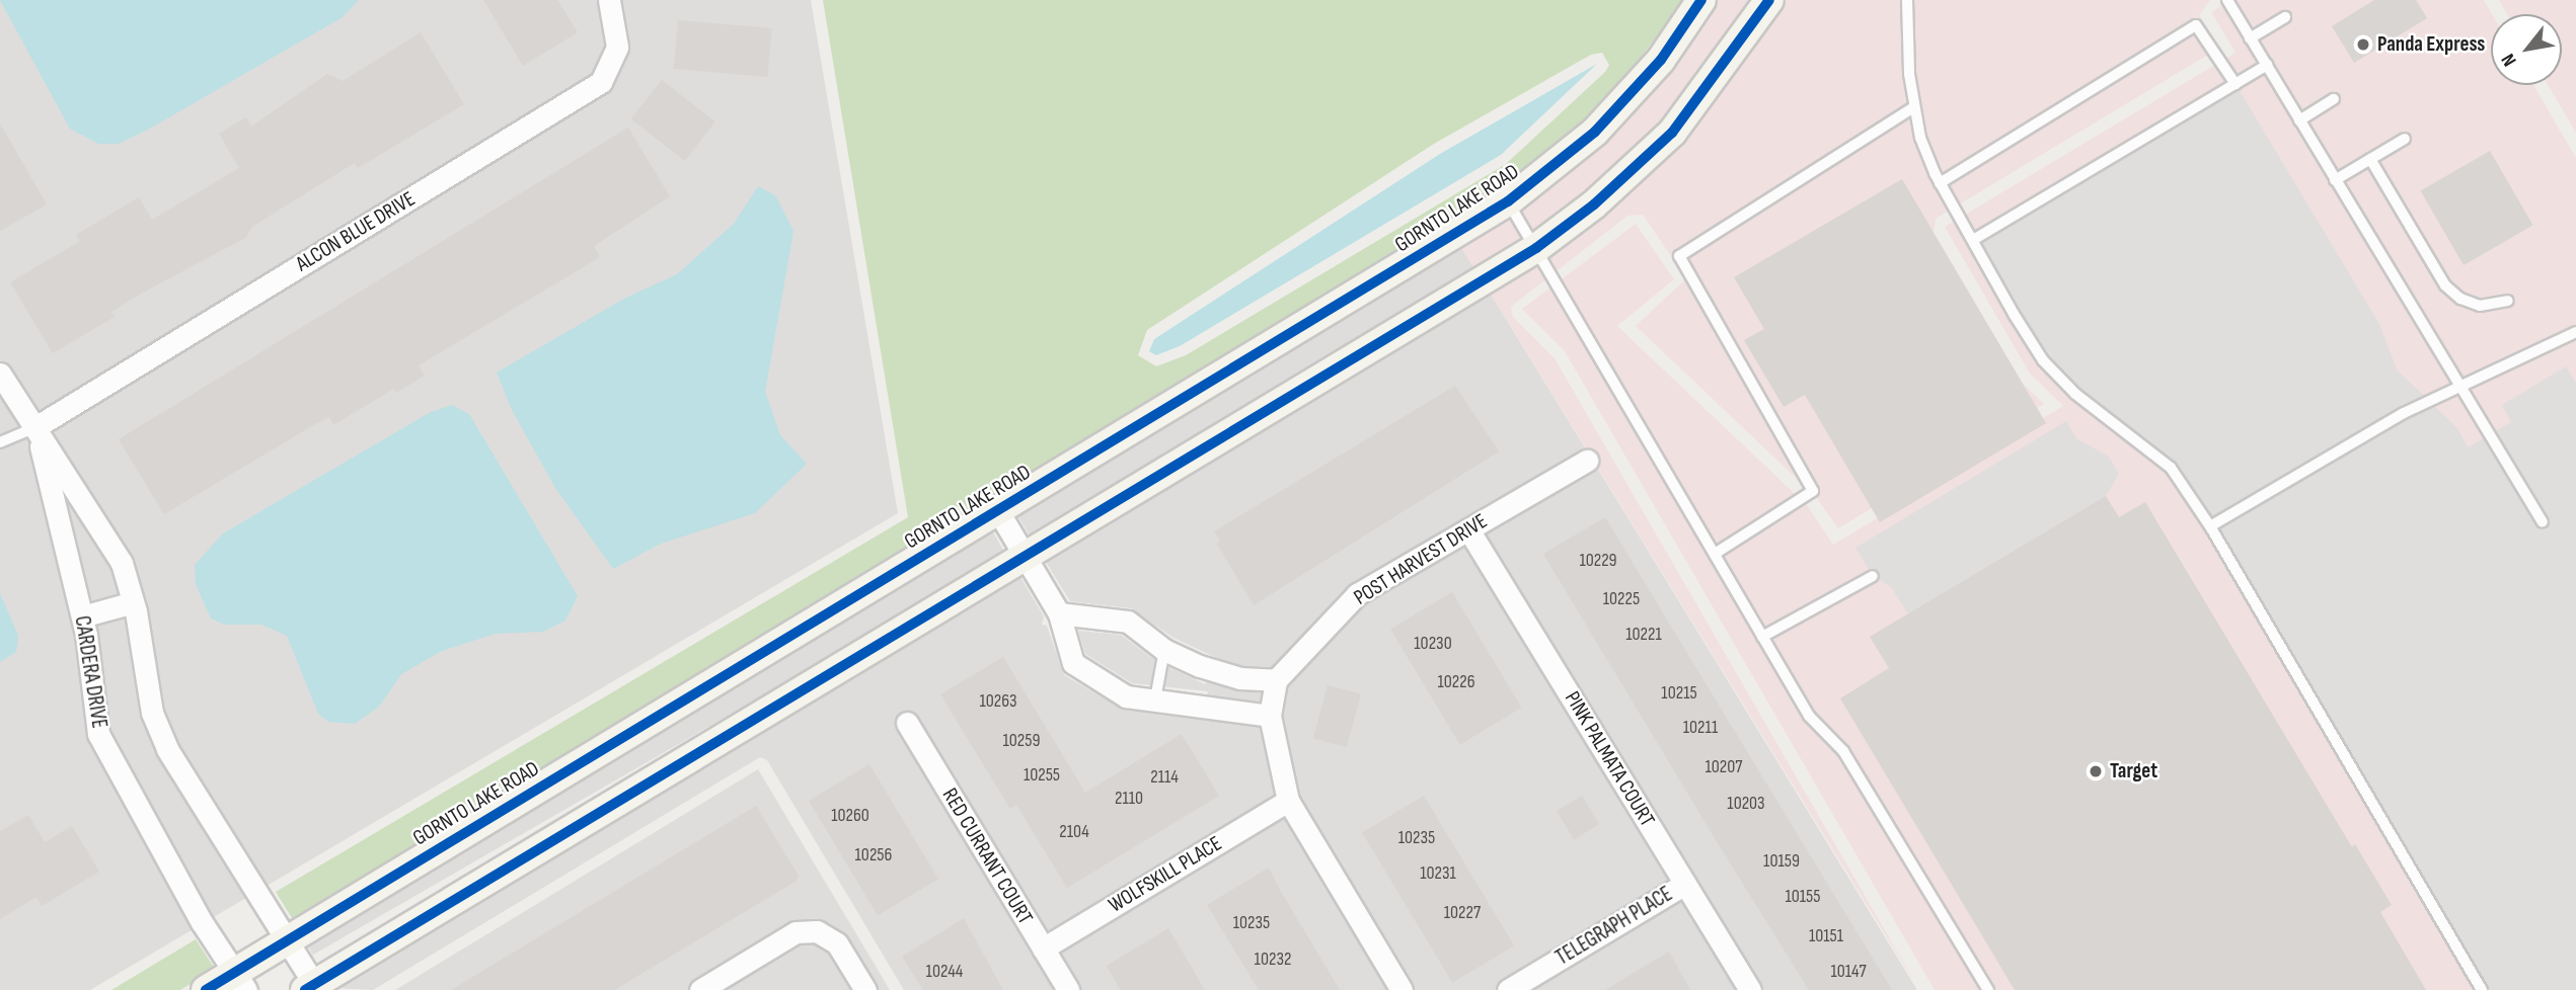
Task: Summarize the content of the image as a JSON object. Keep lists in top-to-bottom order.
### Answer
{
  "streets": {
    "street": [
      "GORNTO LAKE ROAD",
      "ALCON BLUE DRIVE",
      "POST HARVEST DRIVE",
      "CARDERA DRIVE",
      "PINK PALMATA COURT",
      "RED CURRANT COURT",
      "WOLFSKILL PLACE",
      "TELEGRAPH PLACE"
    ]
  },
  "crossings": [
    ["GORNTO LAKE ROAD", "CARDERA DRIVE"],
    ["ALCON BLUE DRIVE", "CARDERA DRIVE"],
    ["POST HARVEST DRIVE", "PINK PALMATA COURT"],
    ["PINK PALMATA COURT", "TELEGRAPH PLACE"],
    ["RED CURRANT COURT", "WOLFSKILL PLACE"]
  ],
  "places": ["Panda Express", "Target"],
  "house_numbers": [
    "10229",
    "10225",
    "10221",
    "10230",
    "10226",
    "10215",
    "10263",
    "10211",
    "10259",
    "10207",
    "10255",
    "2114",
    "2110",
    "10203",
    "10260",
    "2104",
    "10235",
    "10256",
    "10159",
    "10231",
    "10155",
    "10227",
    "10235",
    "10151",
    "10232",
    "10244",
    "10147"
  ],
  "north": "bottom left"
}
